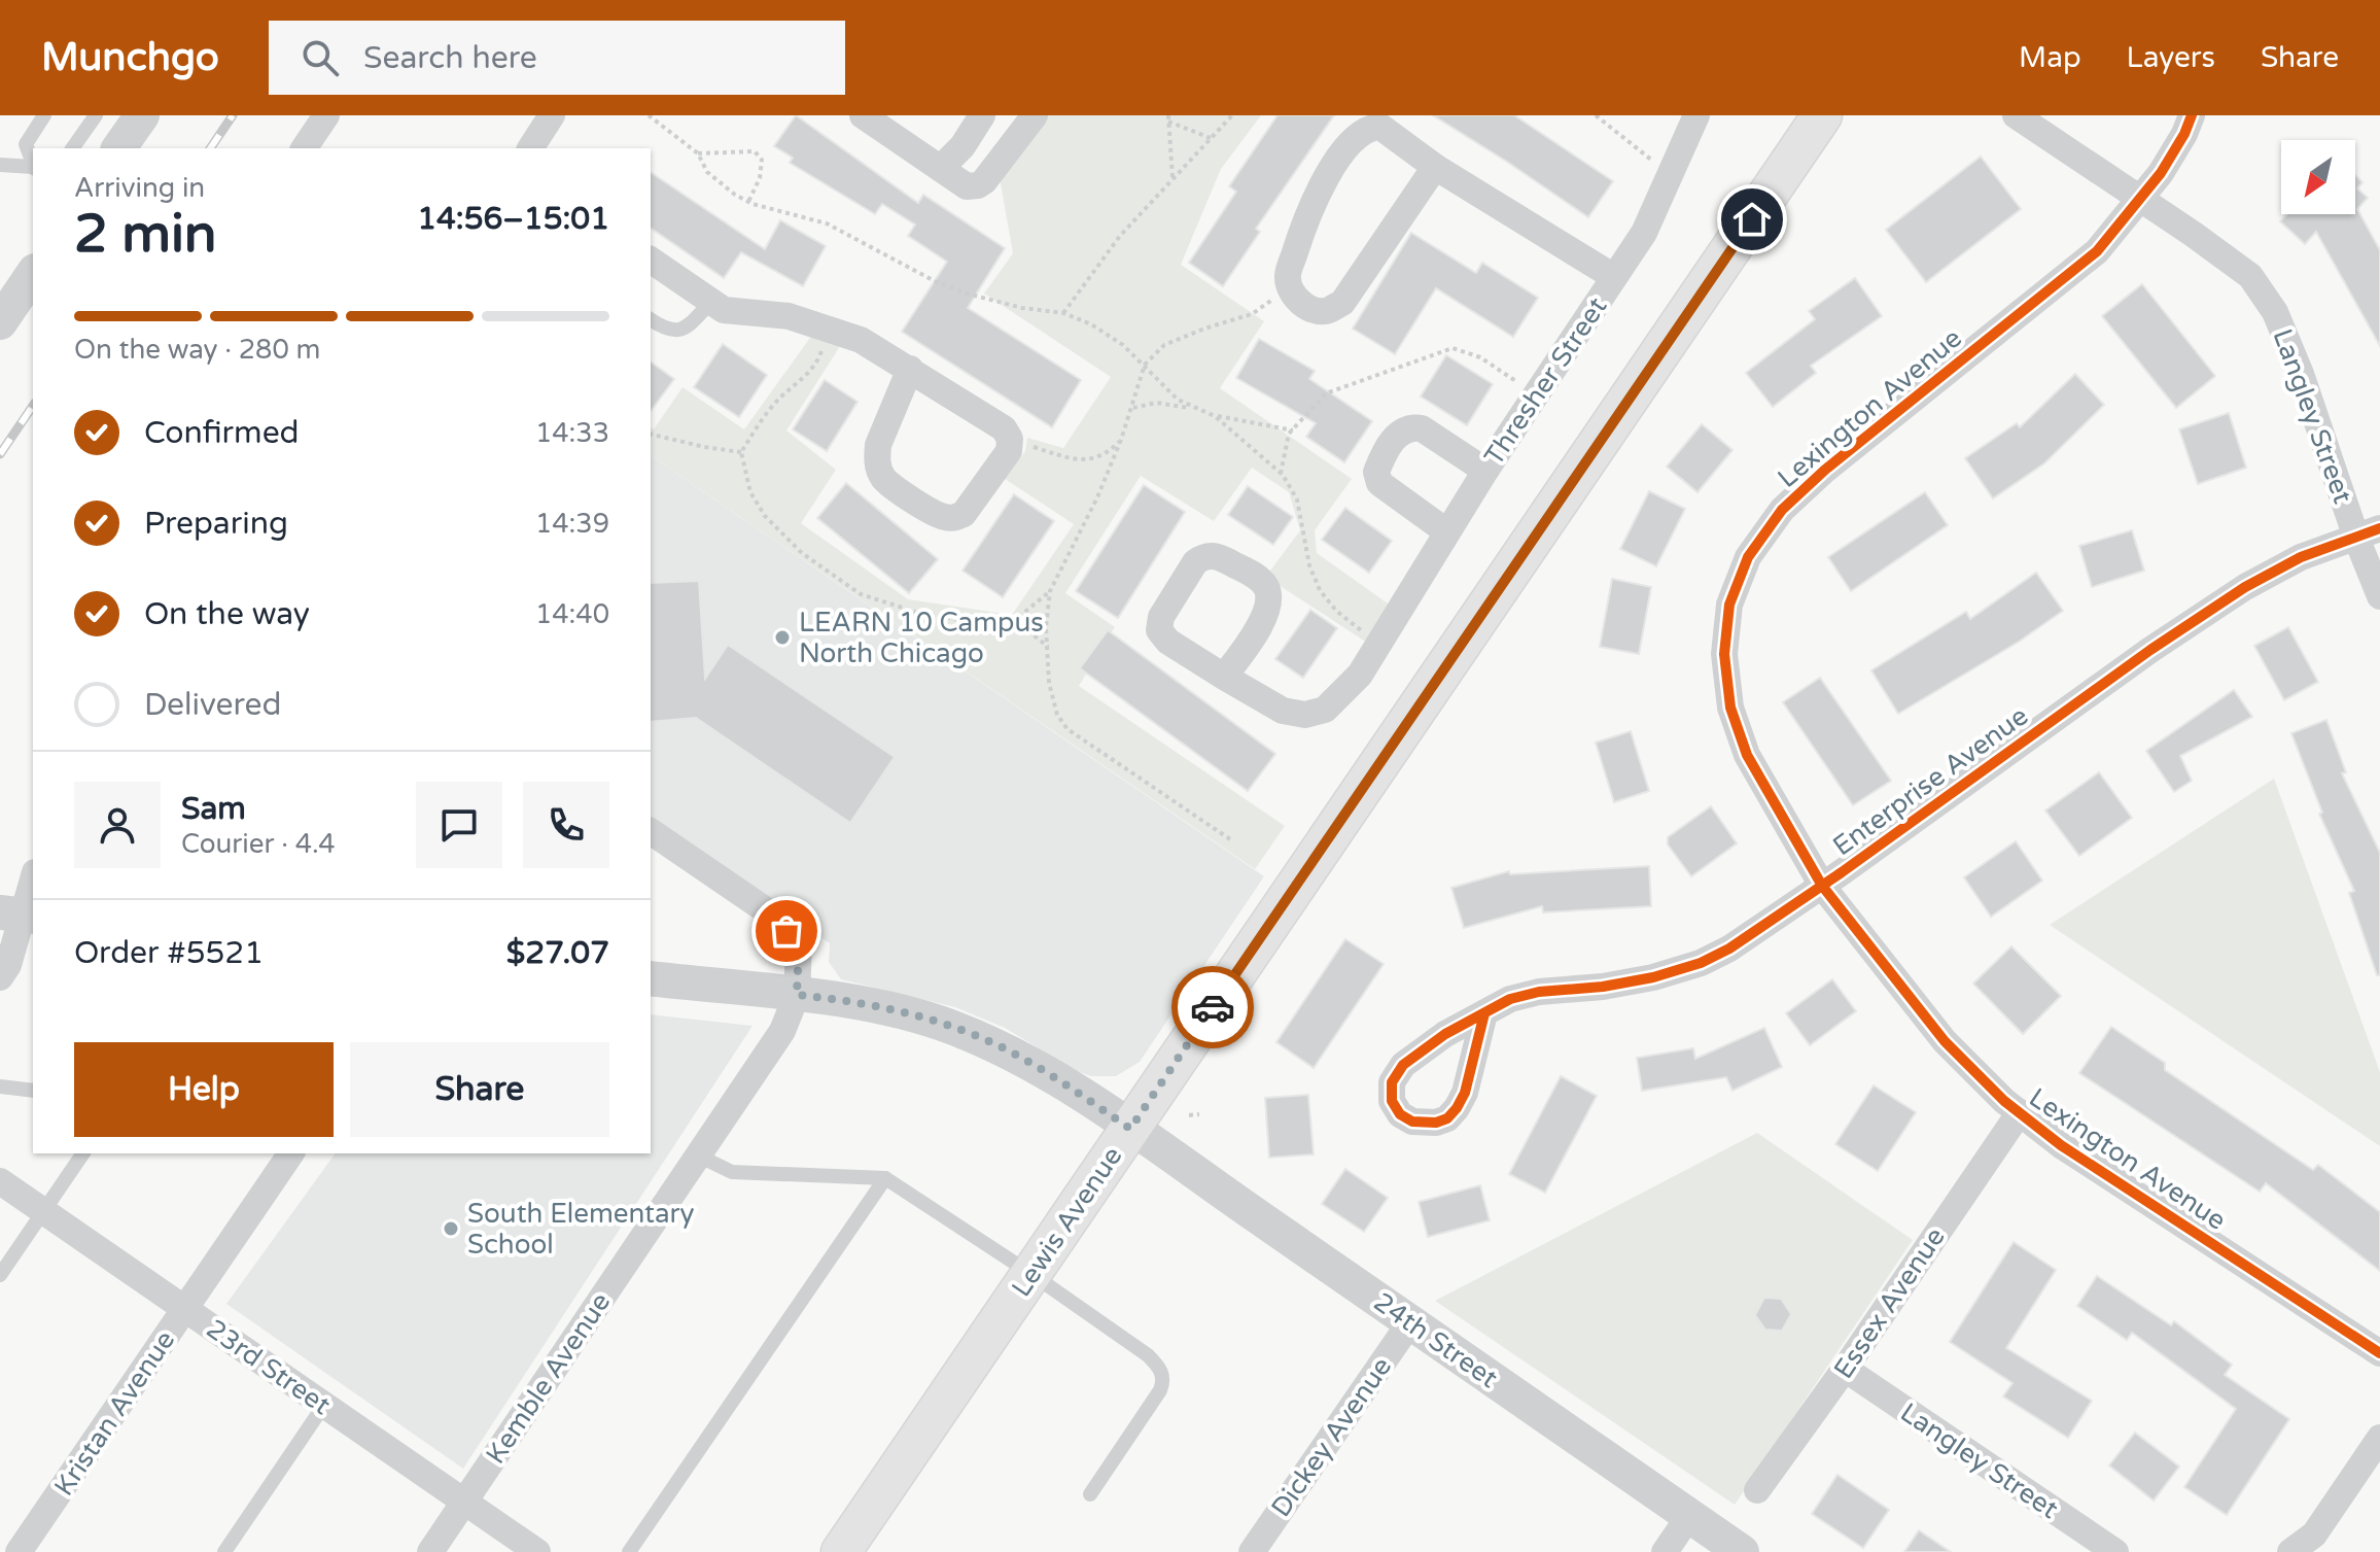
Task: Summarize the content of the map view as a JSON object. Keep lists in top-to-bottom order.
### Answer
{
  "streets": {
    "main road": ["Lewis Avenue"],
    "street": [
      "Thresher Street",
      "Lexington Avenue",
      "Langley Street",
      "Enterprise Avenue",
      "Essex Avenue",
      "24th Street",
      "23rd Street",
      "Kemble Avenue",
      "Kristan Avenue",
      "Dickey Avenue"
    ]
  },
  "crossings": [
    ["Lexington Avenue", "Langley Street"],
    ["Lexington Avenue", "Enterprise Avenue"],
    ["Lexington Avenue", "Essex Avenue"],
    ["Langley Street", "Enterprise Avenue"],
    ["Langley Street", "Essex Avenue"],
    ["Lewis Avenue", "24th Street"],
    ["24th Street", "Kemble Avenue"],
    ["24th Street", "Dickey Avenue"],
    ["23rd Street", "Kemble Avenue"],
    ["23rd Street", "Kristan Avenue"]
  ],
  "places": ["LEARN 10 Campus North Chicago", "South Elementary School"],
  "north": "bottom left",
  "page": {
    "header": "Munchgo",
    "search": "Search here",
    "nav": ["Map", "Layers", "Share"],
    "heading": ["2 min", "Arriving in", "14:56–15:01"],
    "panel": [
      "Sam",
      "Courier · 4.4",
      "Order #5521",
      "$27.07"
    ],
    "bar": "On the way · 280 m",
    "list": [
      ["Confirmed", "14:33"],
      ["Preparing", "14:39"],
      ["On the way", "14:40"],
      "Delivered"
    ],
    "buttons": ["Help", "Share"]
  }
}
